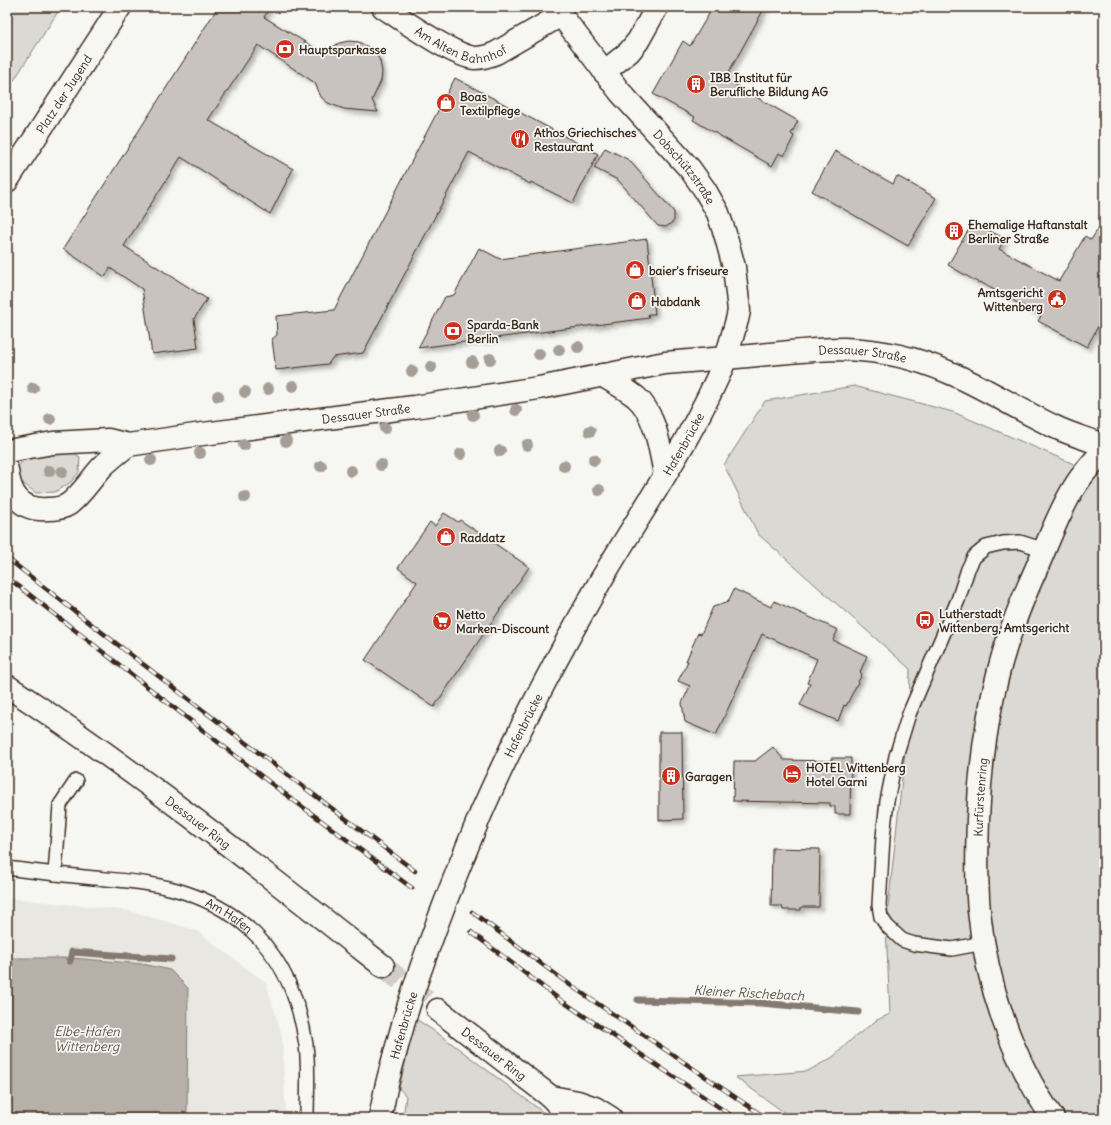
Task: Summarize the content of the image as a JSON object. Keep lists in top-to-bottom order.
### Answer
{
  "streets": {
    "street": [
      "Am Alten Bahnhof",
      "Platz der Jugend",
      "Dobschützstraße",
      "Dessauer Straße",
      "Hafenbrücke",
      "Kurfürstenring",
      "Dessauer Ring"
    ],
    "lane": ["Am Hafen"]
  },
  "crossings": [
    ["Am Alten Bahnhof", "Dobschützstraße"],
    ["Dobschützstraße", "Dessauer Straße"],
    ["Dobschützstraße", "Hafenbrücke"],
    ["Dessauer Straße", "Hafenbrücke"]
  ],
  "water": ["Kleiner Rischebach", "Elbe-Hafen Wittenberg"],
  "places": {
    "bank": ["Hauptsparkasse", "Sparda-Bank Berlin"],
    "building": ["IBB Institut für Berufliche Bildung AG", "Ehemalige Haftanstalt Berliner Straße", "Garagen"],
    "shop": [
      "Boas Textilpflege",
      "baier's friseure",
      "Habdank",
      "Raddatz"
    ],
    "restaurant": ["Athos Griechisches Restaurant"],
    "public building": ["Amtsgericht Wittenberg"],
    "bus stop": ["Lutherstadt Wittenberg, Amtsgericht"],
    "supermarket": ["Netto Marken-Discount"],
    "hotel": ["HOTEL Wittenberg Hotel Garni"]
  }
}
